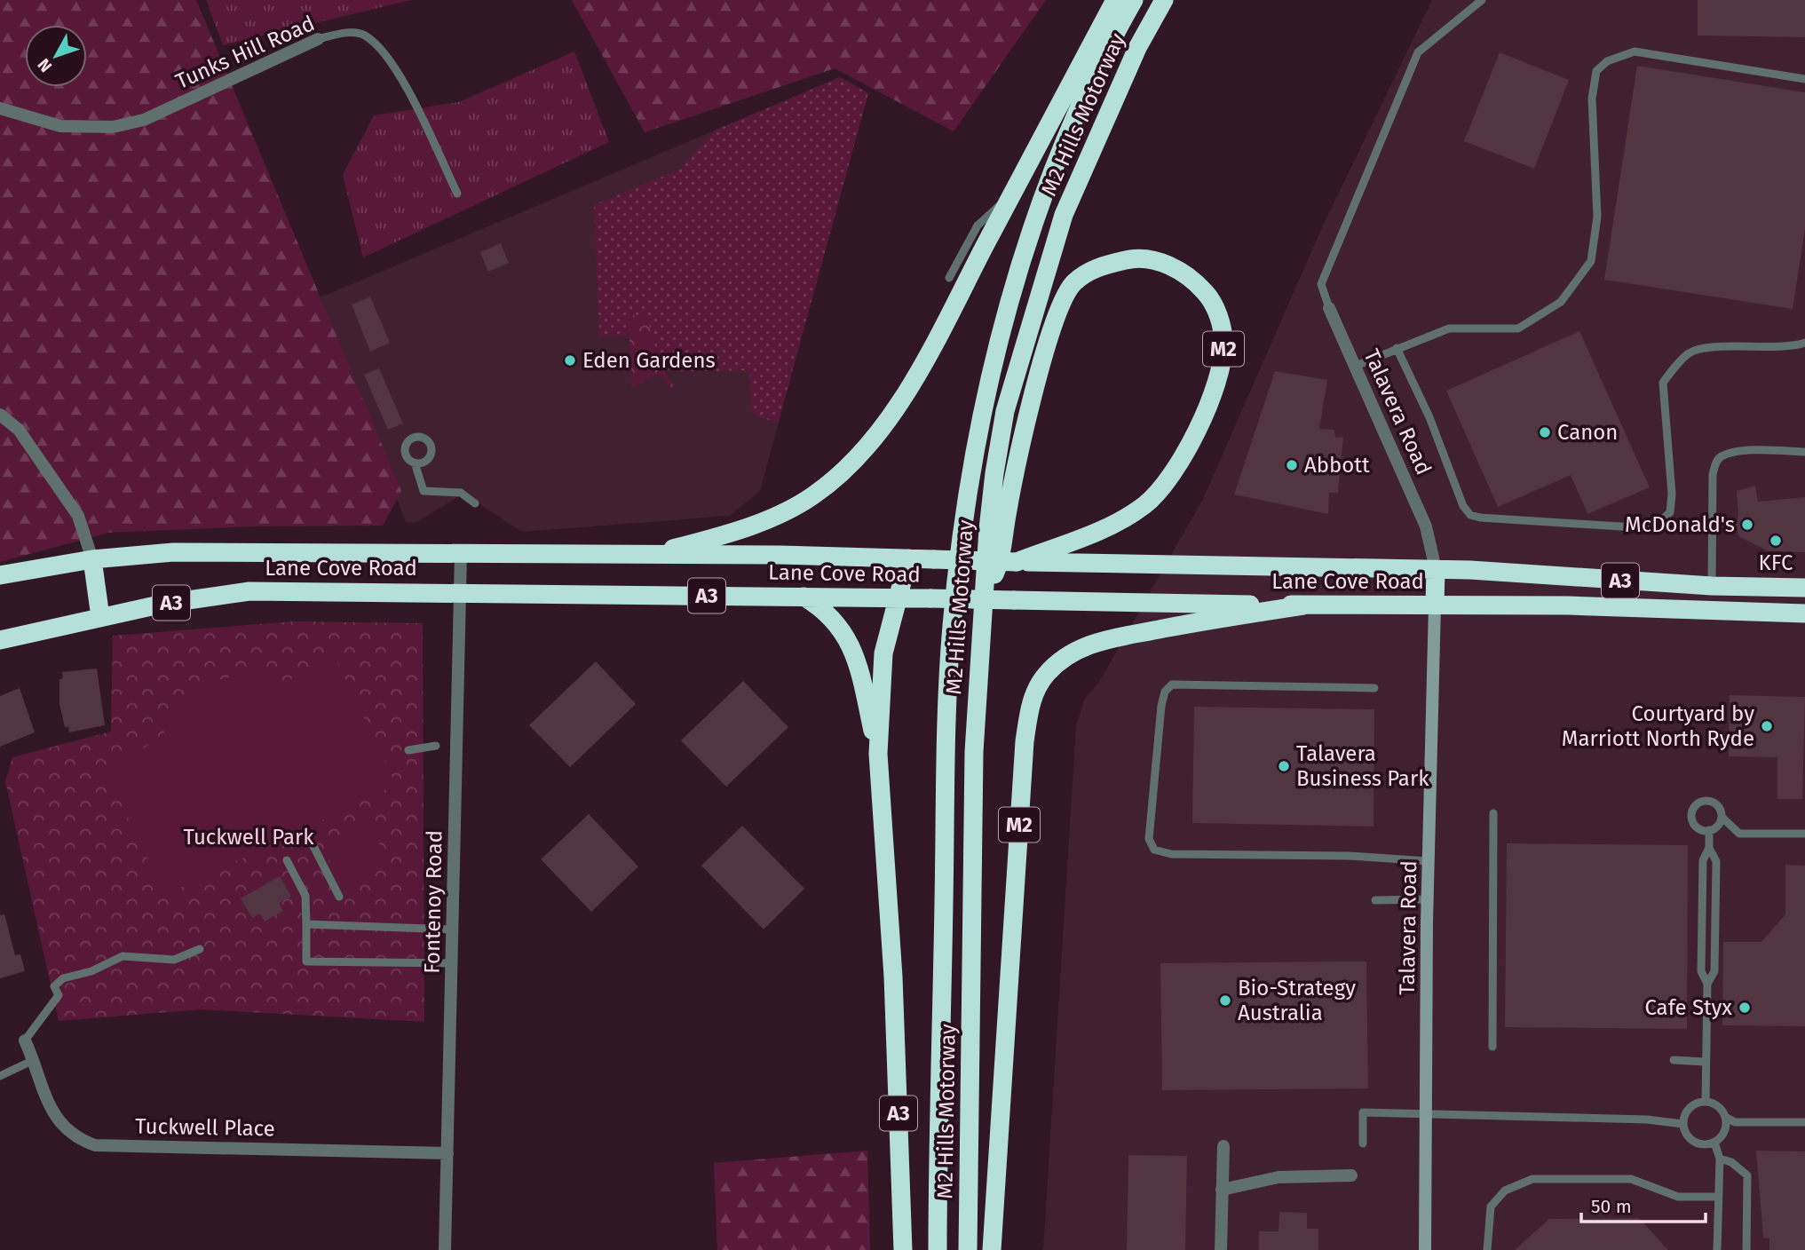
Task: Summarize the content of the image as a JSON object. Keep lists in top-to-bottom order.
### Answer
{
  "streets": {
    "highway": [
      "M2 Hills Motorway",
      "M2",
      "Lane Cove Road",
      "A3"
    ],
    "main road": ["Talavera Road"],
    "street": ["Tunks Hill Road", "Fontenoy Road", "Tuckwell Place"]
  },
  "crossings": [
    ["M2 Hills Motorway", "M2"],
    ["M2", "Lane Cove Road"],
    ["Talavera Road", "Lane Cove Road"],
    ["Lane Cove Road", "A3"],
    ["Lane Cove Road", "Fontenoy Road"],
    ["Fontenoy Road", "Tuckwell Place"]
  ],
  "parks": ["Tuckwell Park"],
  "places": [
    "Eden Gardens",
    "Canon",
    "Abbott",
    "McDonald's",
    "KFC",
    "Courtyard by Marriott North Ryde",
    "Talavera Business Park",
    "Bio-Strategy Australia",
    "Cafe Styx"
  ],
  "scale_bar": "50 m",
  "north": "bottom left"
}
